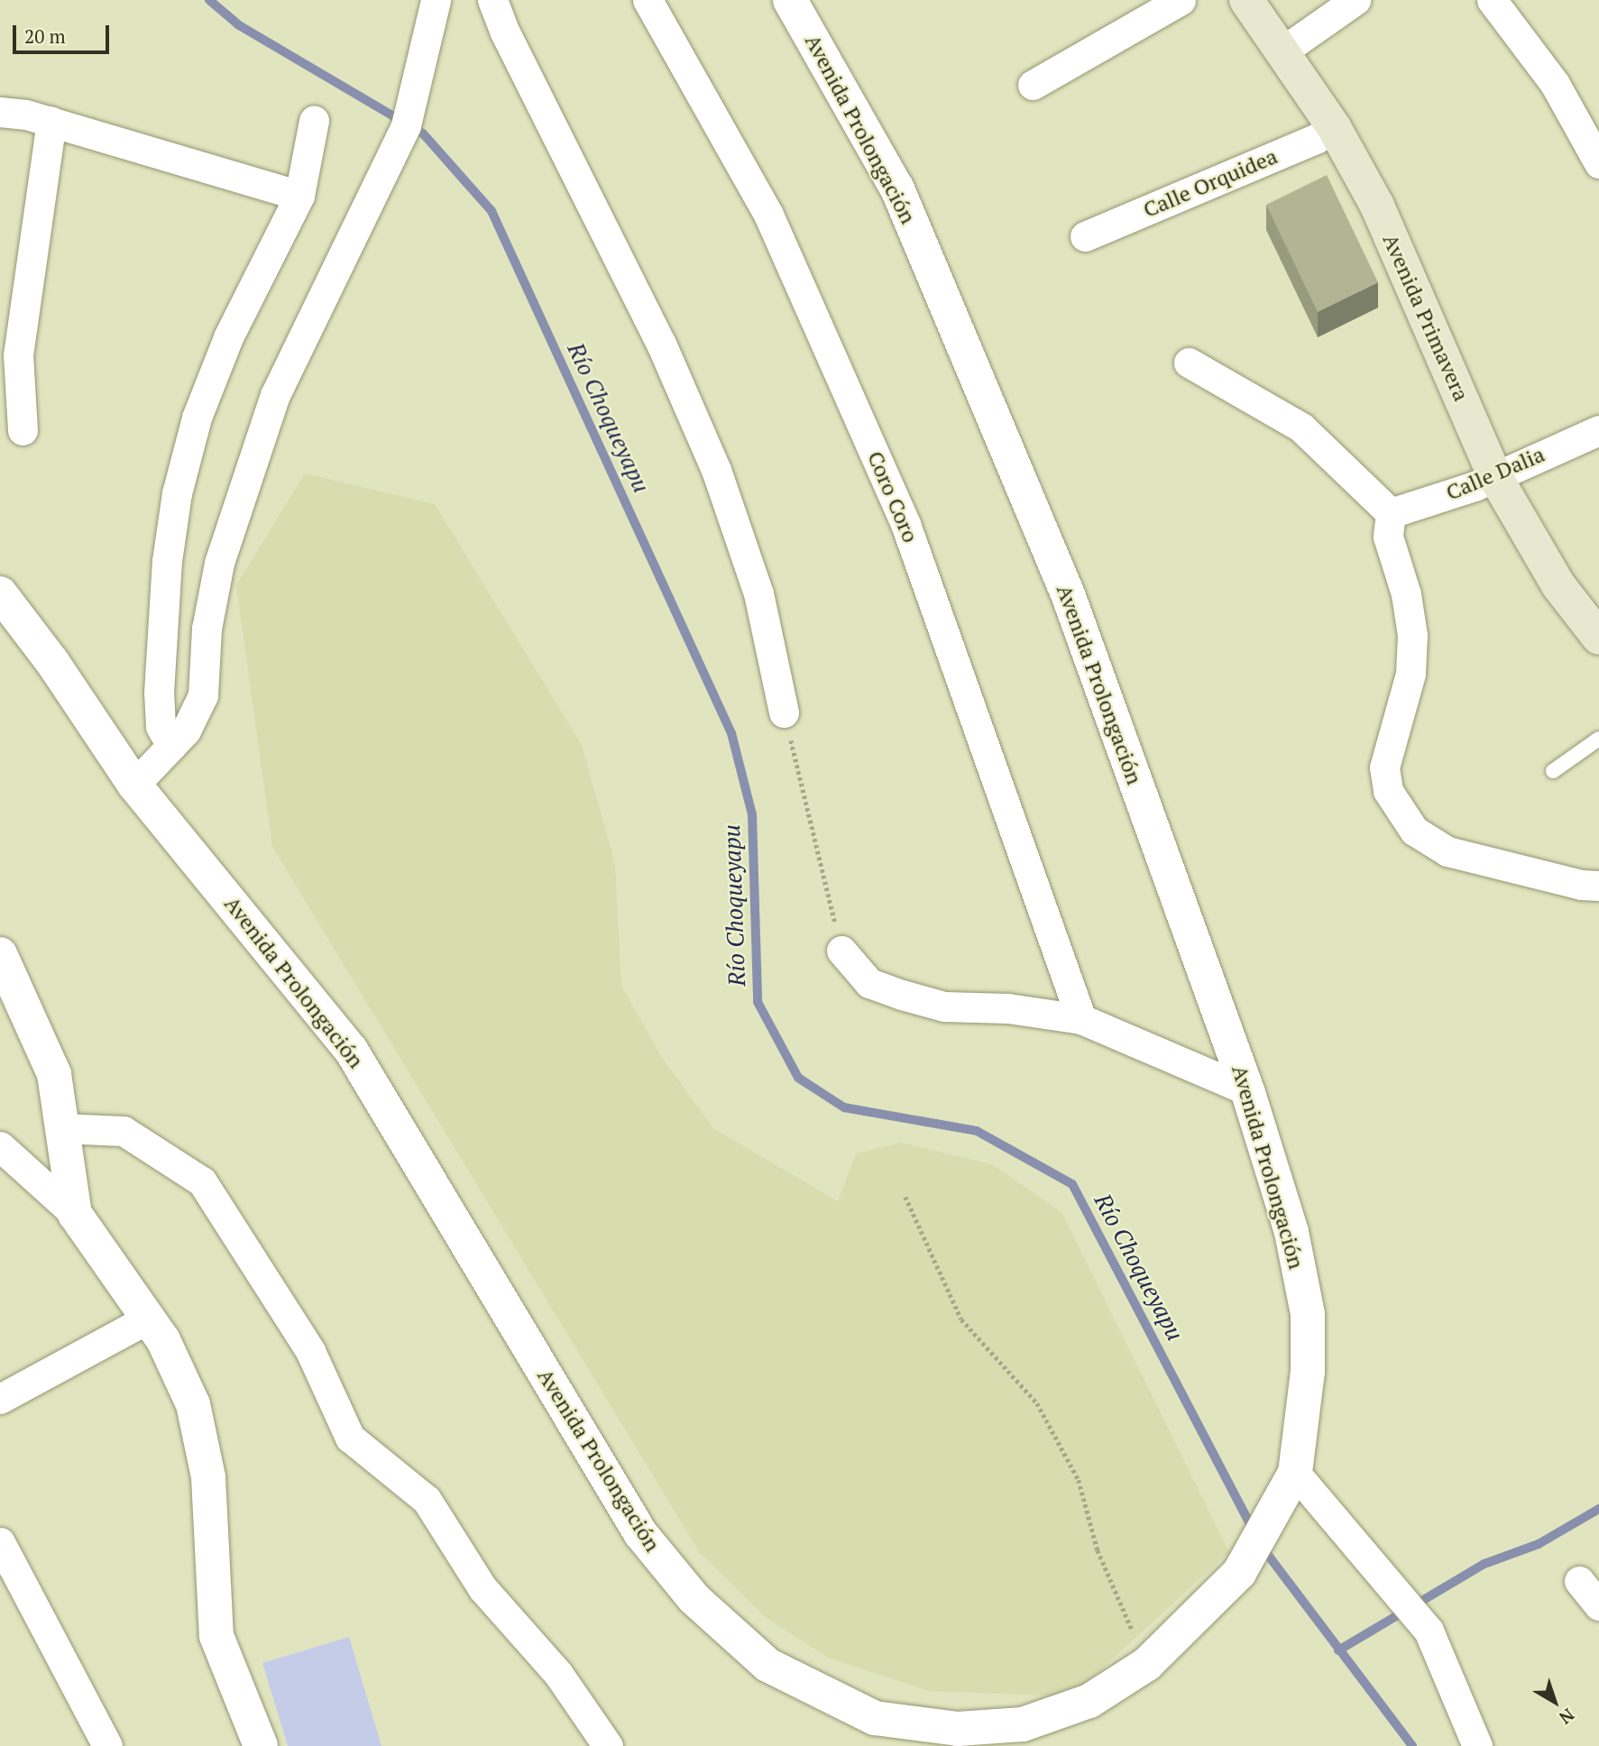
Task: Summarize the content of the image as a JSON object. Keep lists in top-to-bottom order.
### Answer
{
  "streets": {
    "main road": ["Avenida Primavera"],
    "street": [
      "Avenida Prolongación",
      "Calle Orquidea",
      "Calle Dalia",
      "Coro Coro"
    ]
  },
  "crossings": [
    ["Calle Orquidea", "Avenida Primavera"],
    ["Avenida Primavera", "Calle Dalia"]
  ],
  "water": ["Río Choqueyapu"],
  "scale_bar": "20 m",
  "north": "bottom right"
}
